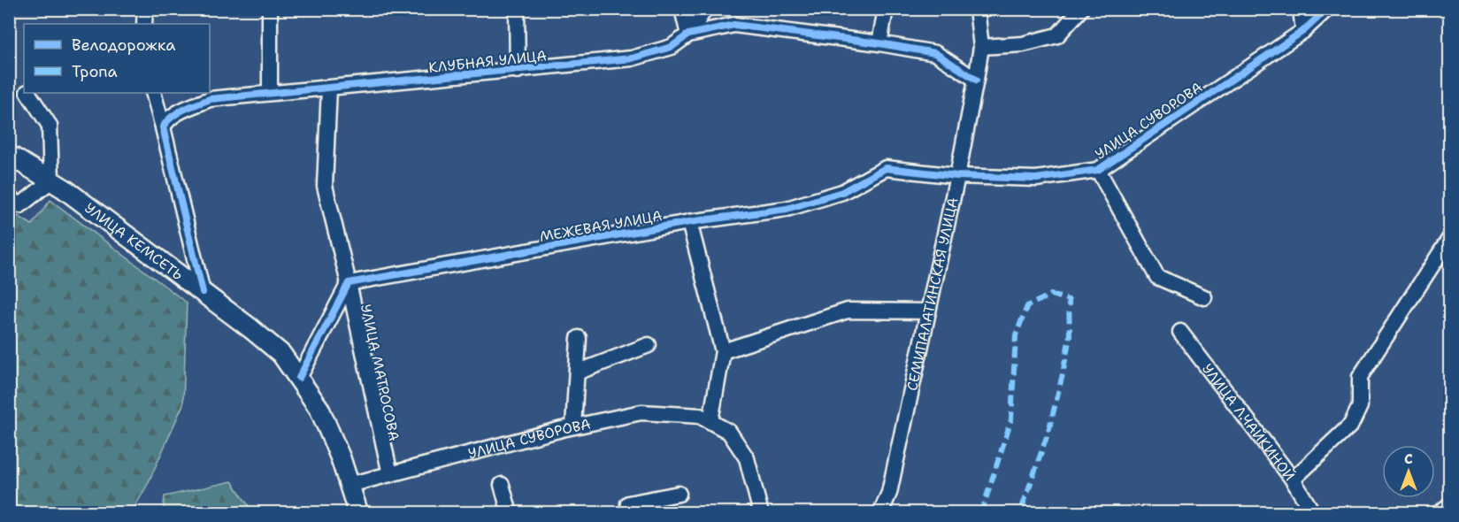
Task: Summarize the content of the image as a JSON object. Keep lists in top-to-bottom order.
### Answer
{
  "streets": {
    "main road": ["УЛИЦА КЕМСЕТЬ"],
    "street": [
      "КЛУБНАЯ УЛИЦА",
      "УЛИЦА СУВОРОВА",
      "МЕЖЕВАЯ УЛИЦА",
      "СЕМИПАЛАТИНСКАЯ УЛИЦА",
      "УЛИЦА МАТРОСОВА",
      "УЛИЦА Л.ЧАЙКИНОЙ"
    ]
  },
  "crossings": [
    ["КЛУБНАЯ УЛИЦА", "УЛИЦА КЕМСЕТЬ"],
    ["КЛУБНАЯ УЛИЦА", "СЕМИПАЛАТИНСКАЯ УЛИЦА"],
    ["КЛУБНАЯ УЛИЦА", "УЛИЦА МАТРОСОВА"],
    ["УЛИЦА СУВОРОВА", "МЕЖЕВАЯ УЛИЦА"],
    ["УЛИЦА СУВОРОВА", "СЕМИПАЛАТИНСКАЯ УЛИЦА"],
    ["УЛИЦА СУВОРОВА", "УЛИЦА МАТРОСОВА"],
    ["МЕЖЕВАЯ УЛИЦА", "СЕМИПАЛАТИНСКАЯ УЛИЦА"],
    ["МЕЖЕВАЯ УЛИЦА", "УЛИЦА МАТРОСОВА"]
  ],
  "legend": ["Велодорожка", "Тропа"],
  "north": "top"
}
